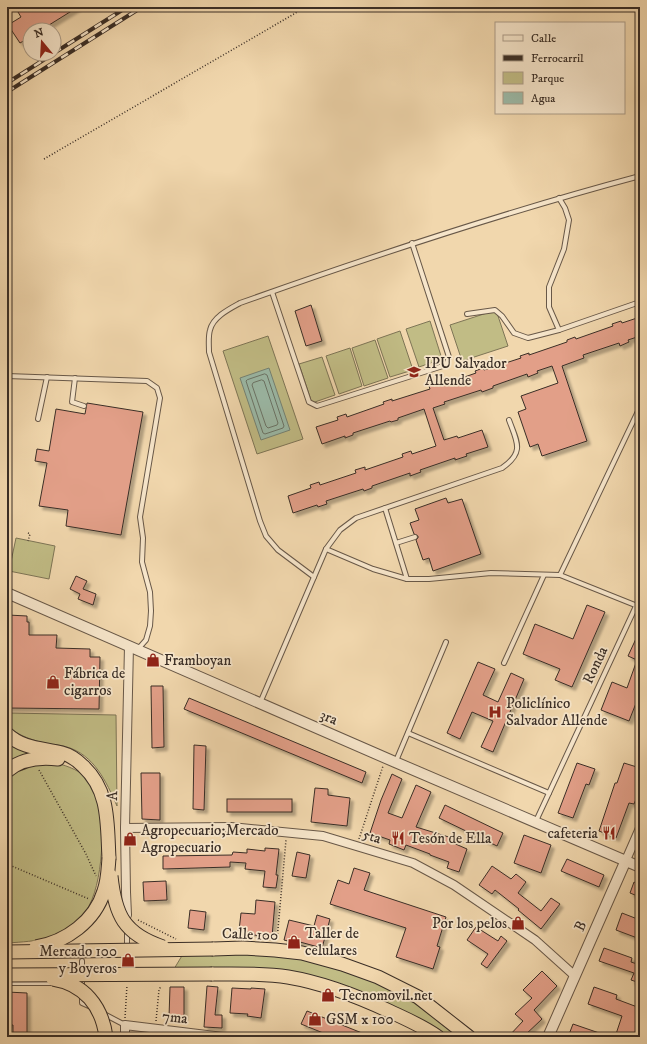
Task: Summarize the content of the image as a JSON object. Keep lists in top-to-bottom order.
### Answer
{
  "streets": {
    "highway": ["Calle 100"],
    "street": [
      "3ra",
      "A",
      "5ta",
      "B",
      "7ma"
    ],
    "lane": ["Ronda"]
  },
  "crossings": [
    ["Ronda", "3ra"],
    ["3ra", "A"],
    ["3ra", "B"],
    ["A", "5ta"],
    ["5ta", "B"]
  ],
  "places": {
    "school or university": ["IPU Salvador Allende"],
    "shop": [
      "Framboyan",
      "Fábrica de cigarros",
      "Agropecuario;Mercado Agropecuario",
      "Por los pelos",
      "Taller de celulares",
      "Mercado 100 y Boyeros",
      "Tecnomovil.net",
      "GSM x 100"
    ],
    "hospital": ["Policlínico Salvador Allende"],
    "restaurant": ["cafeteria", "Tesón de Ella"]
  },
  "legend": [
    "Calle",
    "Ferrocarril",
    "Parque",
    "Agua"
  ],
  "north": "top"
}
